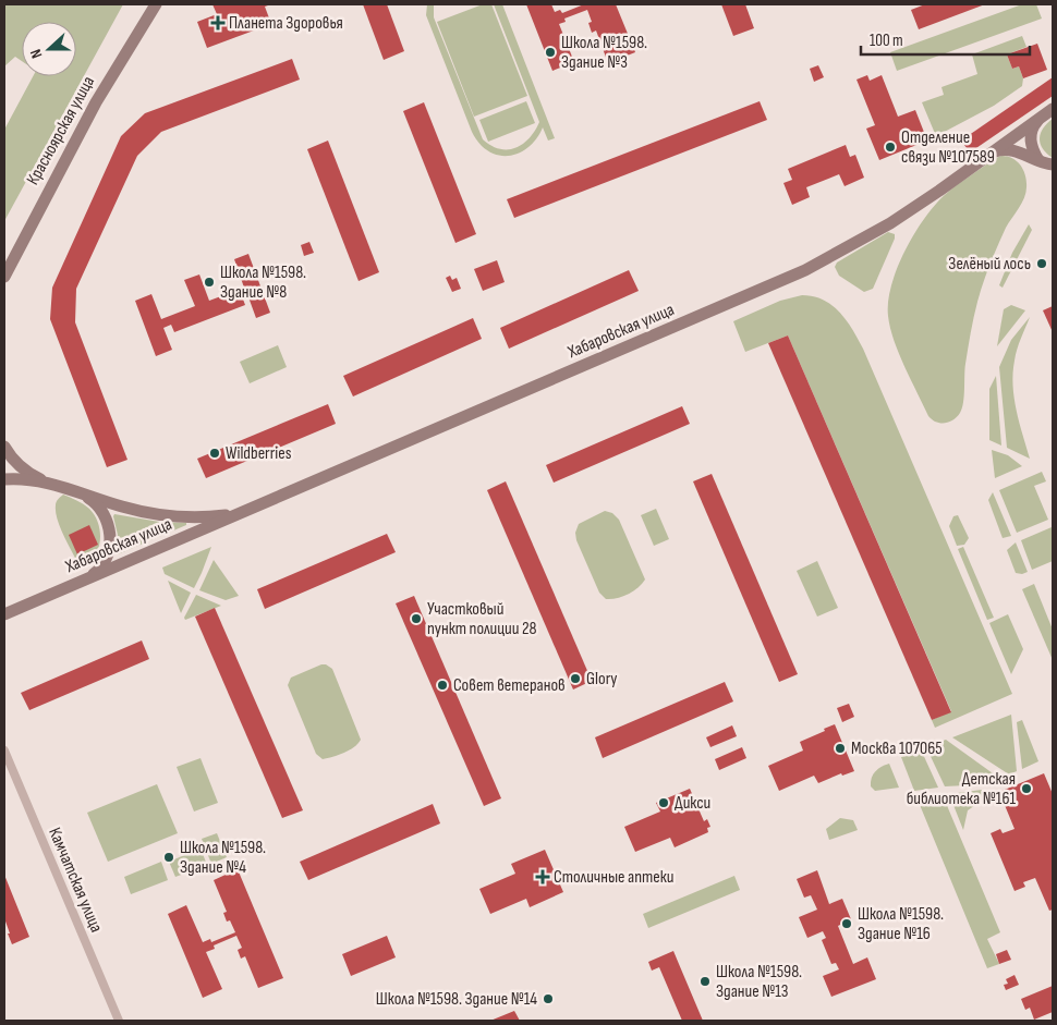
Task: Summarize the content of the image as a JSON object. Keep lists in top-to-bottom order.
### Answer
{
  "streets": {
    "main road": ["Красноярская улица", "Хабаровская улица"],
    "street": ["Камчатская улица"]
  },
  "places": {
    "health": ["Планета Здоровья", "Столичные аптеки"],
    "other": [
      "Школа №1598. Здание №3",
      "Отделение связи №107589",
      "Зелёный лось",
      "Школа №1598. Здание №8",
      "Wildberries",
      "Участковый пункт полиции 28",
      "Glory",
      "Совет ветеранов",
      "Москва 107065",
      "Детская библиотека №161",
      "Дикси",
      "Школа №1598. Здание №4",
      "Школа №1598. Здание №16",
      "Школа №1598. Здание №13",
      "Школа №1598. Здание №14"
    ]
  },
  "scale_bar": "100 m",
  "north": "left"
}
